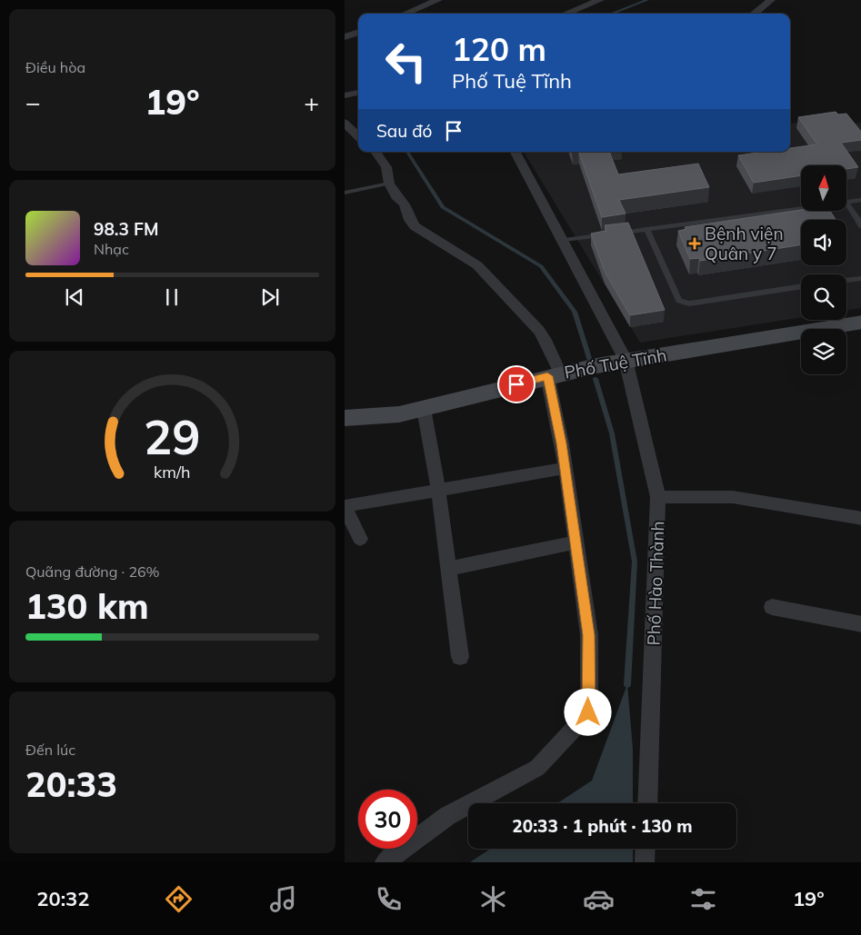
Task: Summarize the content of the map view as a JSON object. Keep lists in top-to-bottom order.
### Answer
{
  "streets": {
    "street": ["Phố Tuệ Tĩnh", "Phố Hào Thành"]
  },
  "crossings": [
    ["Phố Tuệ Tĩnh", "Phố Hào Thành"]
  ],
  "places": {
    "health": ["Bệnh viện Quân y 7"]
  },
  "north": "top",
  "page": {
    "tile": [
      "Điều hòa",
      ["Quãng đường · 26%", "130 km"],
      ["Đến lúc", "20:33"]
    ],
    "turn": ["120 m", "Phố Tuệ Tĩnh"],
    "heat": ["−", "19°", "+"],
    "then": "Sau đó",
    "song": ["98.3 FM", "Nhạc"],
    "limit": "30",
    "trip": "20:33 · 1 phút · 130 m",
    "tabs": ["20:32", "19°"],
    "gauge": ["29", "km/h"]
  }
}
